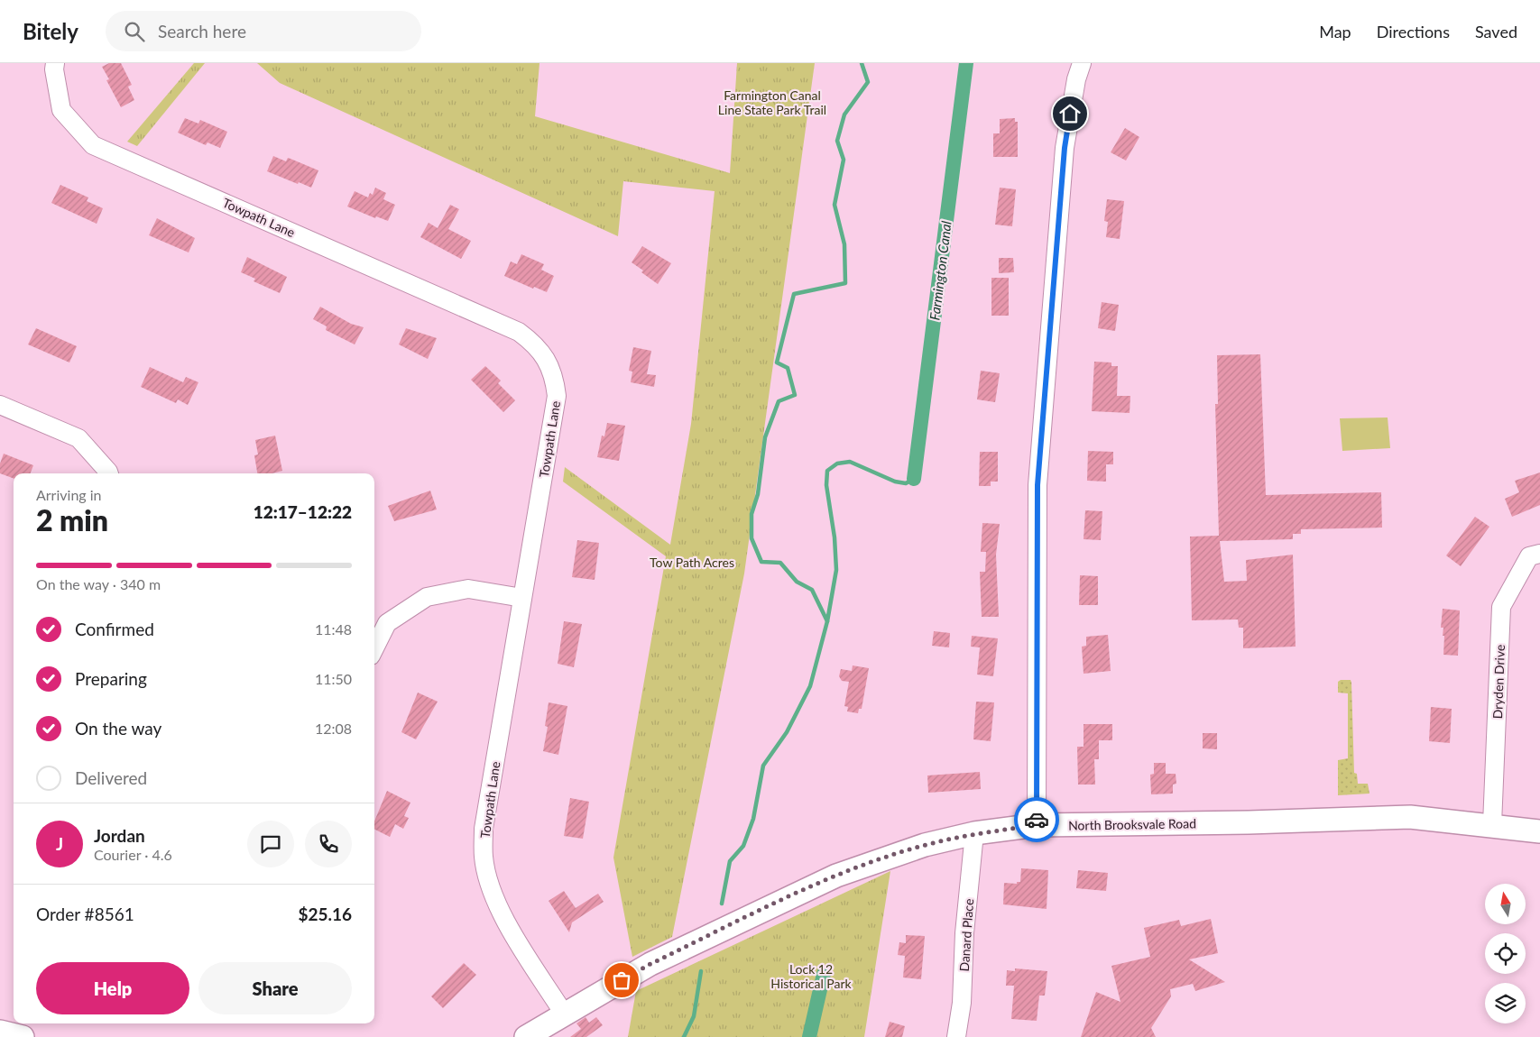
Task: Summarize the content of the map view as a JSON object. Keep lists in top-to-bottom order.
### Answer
{
  "streets": {
    "main road": ["North Brooksvale Road"],
    "street": ["Towpath Lane", "Dryden Drive", "Danard Place"]
  },
  "crossings": [
    ["Towpath Lane", "North Brooksvale Road"],
    ["Dryden Drive", "North Brooksvale Road"],
    ["North Brooksvale Road", "Danard Place"]
  ],
  "water": ["Farmington Canal"],
  "parks": ["Farmington Canal Line State Park Trail", "Tow Path Acres", "Lock 12 Historical Park"],
  "north": "top",
  "page": {
    "header": "Bitely",
    "search": "Search here",
    "nav": ["Map", "Directions", "Saved"],
    "heading": ["2 min", "Arriving in", "12:17–12:22"],
    "panel": [
      "Jordan",
      "Courier · 4.6",
      "Order #8561",
      "$25.16"
    ],
    "bar": "On the way · 340 m",
    "list": [
      ["Confirmed", "11:48"],
      ["Preparing", "11:50"],
      ["On the way", "12:08"],
      "Delivered"
    ],
    "round": "J",
    "buttons": ["Help", "Share"]
  }
}
